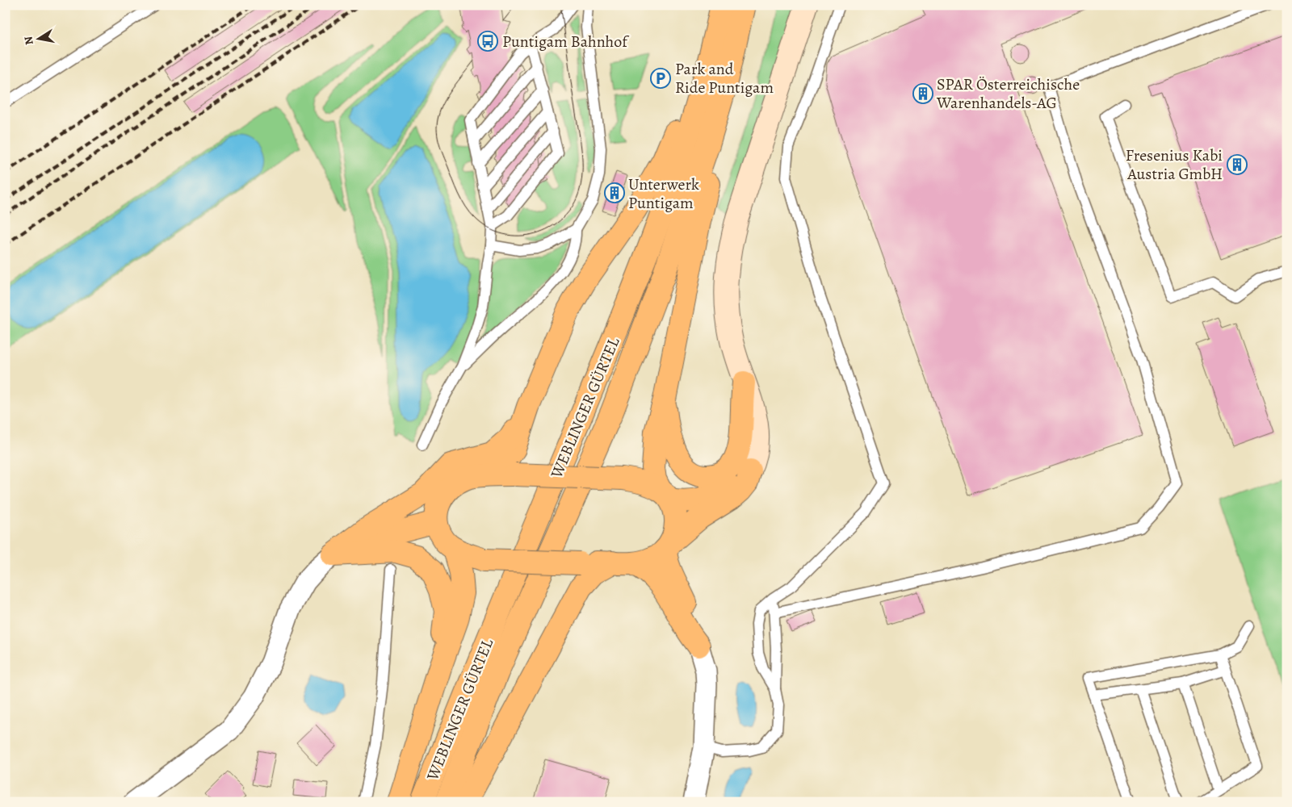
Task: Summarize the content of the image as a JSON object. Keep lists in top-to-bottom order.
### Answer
{
  "streets": {
    "main road": ["WEBLINGER GÜRTEL"]
  },
  "places": {
    "bus stop": ["Puntigam Bahnhof"],
    "parking": ["Park and Ride Puntigam"],
    "building": ["SPAR Österreichische Warenhandels-AG", "Fresenius Kabi Austria GmbH", "Unterwerk Puntigam"]
  },
  "north": "left"
}
